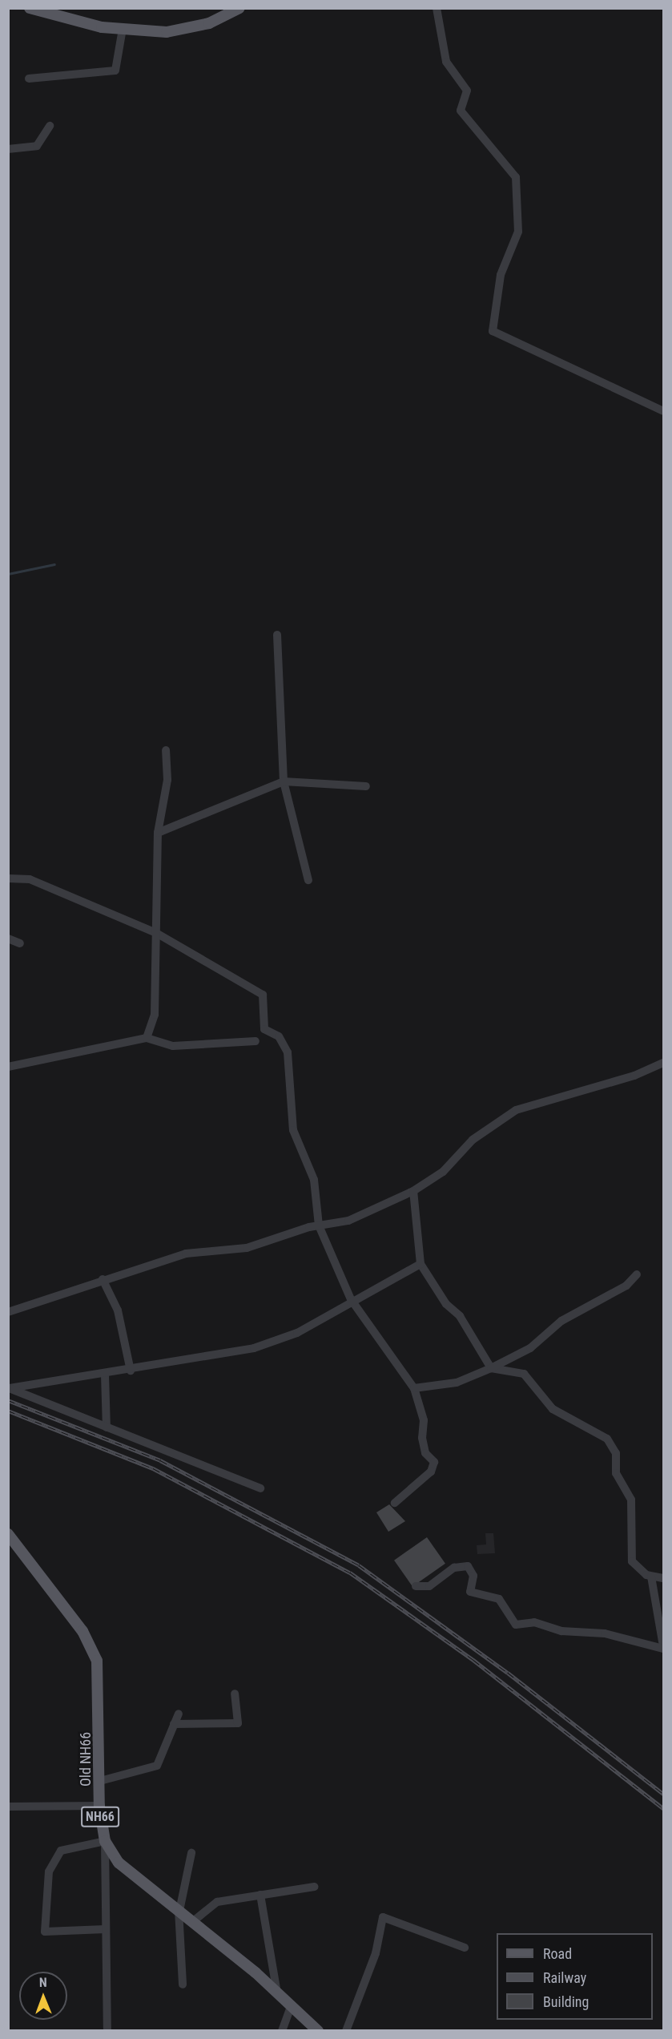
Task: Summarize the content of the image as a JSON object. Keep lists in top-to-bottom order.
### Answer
{
  "streets": {
    "main road": ["Old NH66", "NH66"]
  },
  "legend": ["Road", "Railway", "Building"],
  "north": "top"
}
